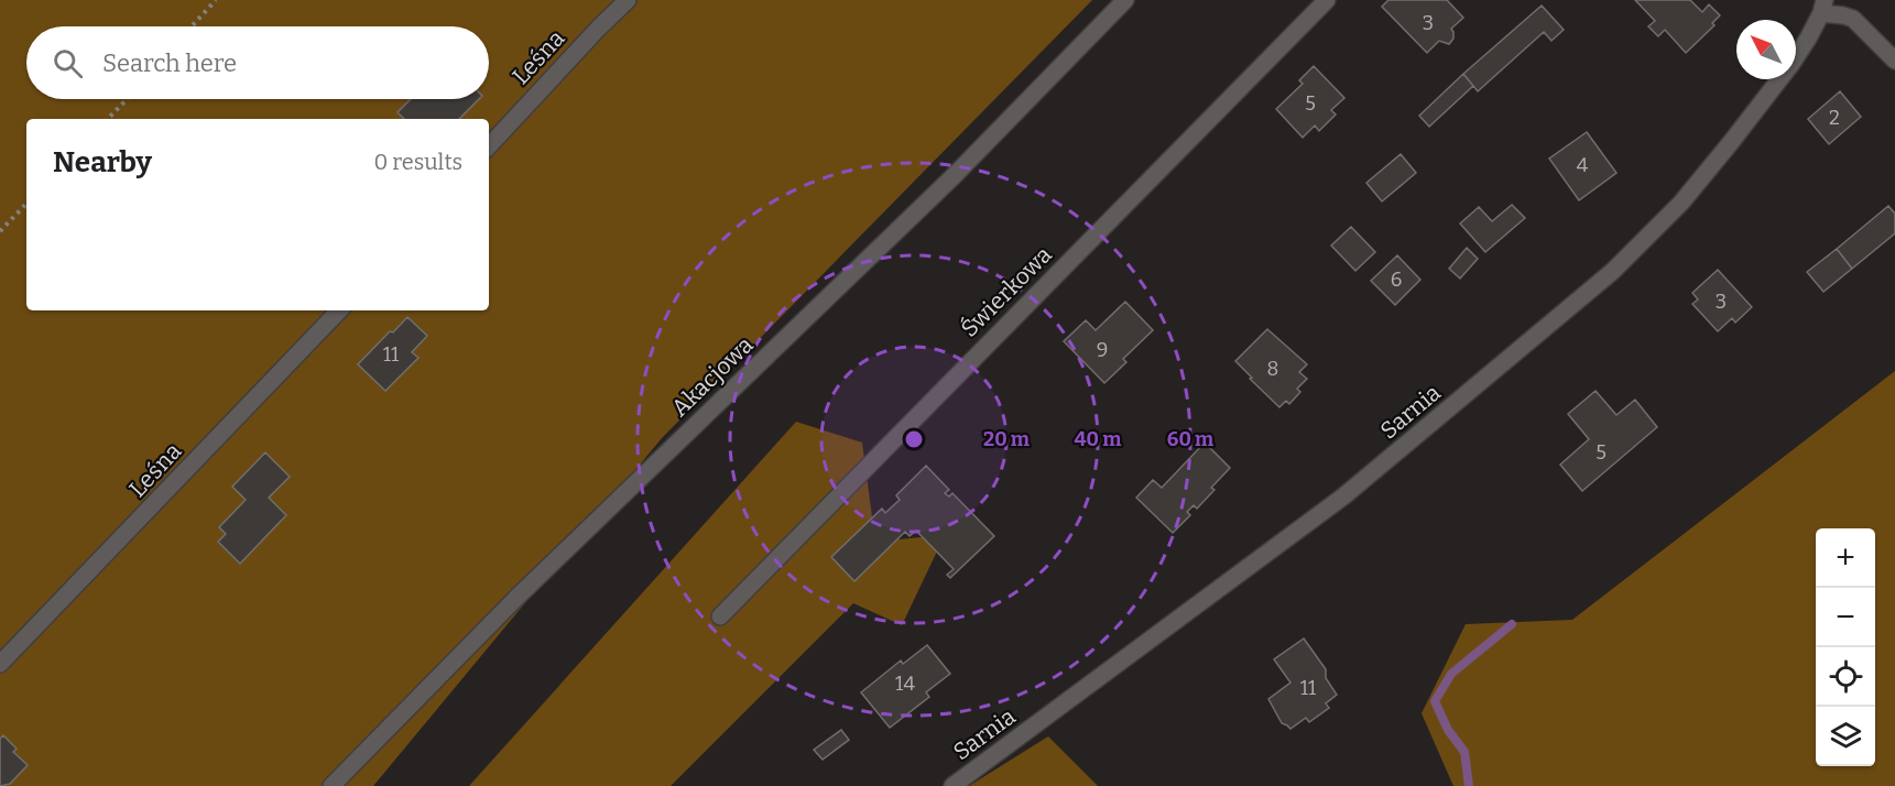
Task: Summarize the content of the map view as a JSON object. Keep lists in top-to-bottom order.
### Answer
{
  "streets": {
    "street": [
      "Leśna",
      "Świerkowa",
      "Akacjowa",
      "Sarnia"
    ]
  },
  "house_numbers": [
    "3",
    "5",
    "2",
    "4",
    "6",
    "3",
    "9",
    "11",
    "8",
    "5",
    "14",
    "11"
  ],
  "north": "top left",
  "page": {
    "search": "Search here",
    "heading": ["Nearby", "0 results"],
    "map_buttons": ["+", "−"]
  },
  "rings": ["20 m", "40 m", "60 m"]
}
